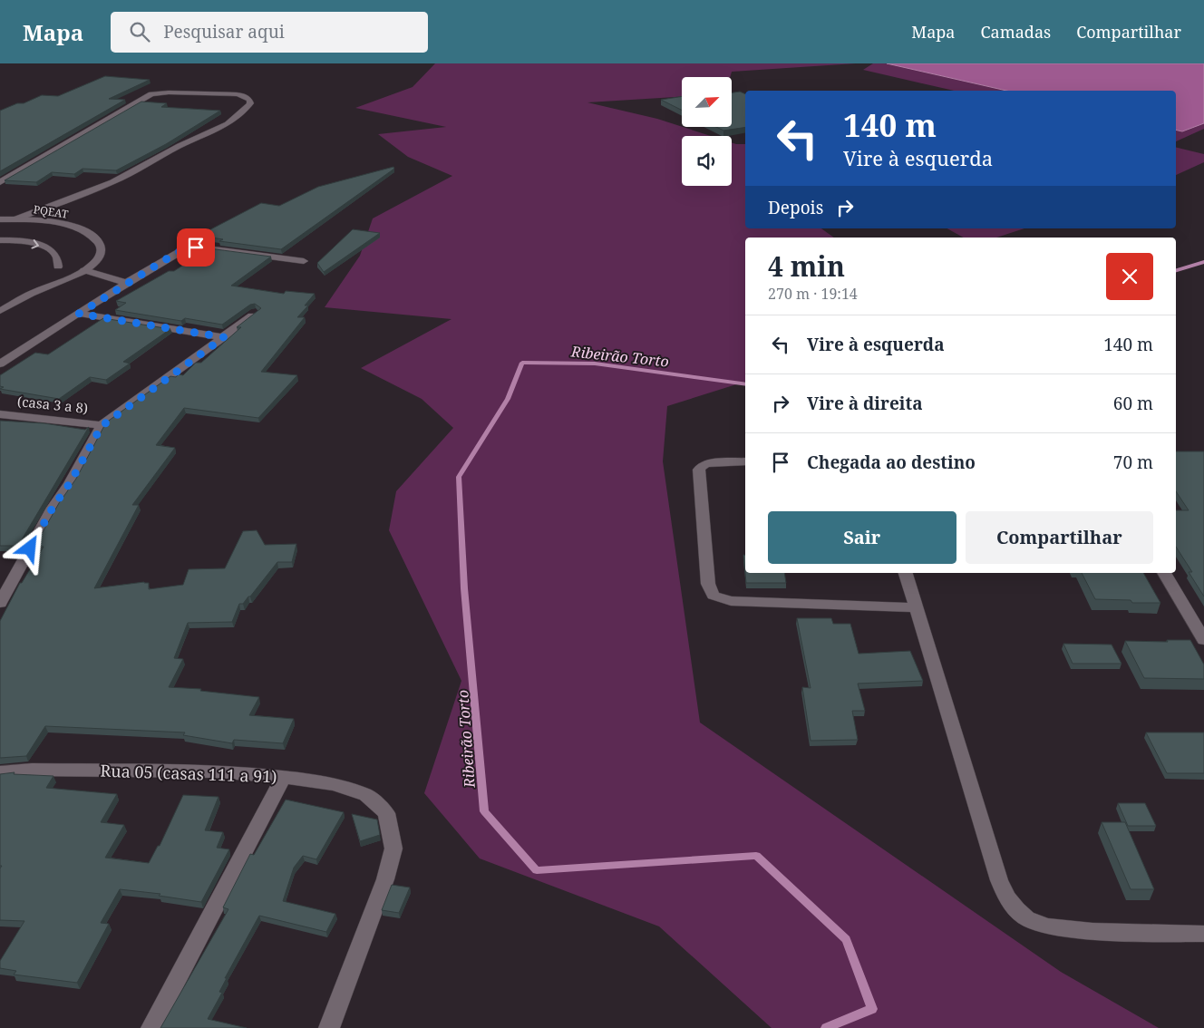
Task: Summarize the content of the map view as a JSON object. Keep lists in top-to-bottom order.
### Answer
{
  "streets": {
    "street": ["PQEAT", "(casa 3 a 8)", "Rua 05 (casas 111 a 91)"]
  },
  "water": ["Ribeirão Torto"],
  "north": "top right",
  "page": {
    "header": "Mapa",
    "search": "Pesquisar aqui",
    "nav": ["Mapa", "Camadas", "Compartilhar"],
    "turn": ["140 m", "Vire à esquerda"],
    "then": "Depois",
    "heading": ["4 min", "270 m · 19:14"],
    "list": [
      {
        "name": "Vire à esquerda",
        "value": "140 m"
      },
      {
        "name": "Vire à direita",
        "value": "60 m"
      },
      {
        "name": "Chegada ao destino",
        "value": "70 m"
      }
    ],
    "buttons": ["Sair", "Compartilhar"]
  }
}
